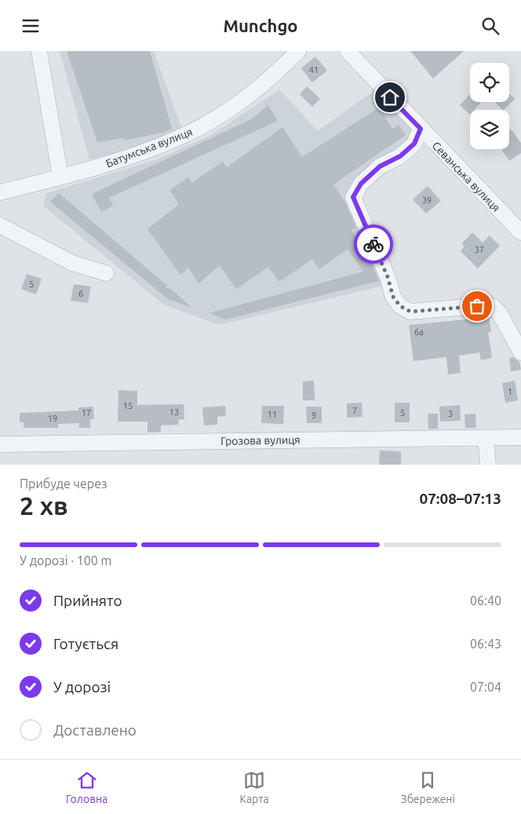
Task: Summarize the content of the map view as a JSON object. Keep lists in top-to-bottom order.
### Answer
{
  "streets": {
    "street": ["Батумська вулиця", "Севанська вулиця", "Грозова вулиця"]
  },
  "house_numbers": [
    "41",
    "39",
    "37",
    "5",
    "6",
    "6а",
    "1",
    "15",
    "7",
    "13",
    "17",
    "5",
    "3",
    "11",
    "9",
    "19"
  ],
  "page": {
    "header": "Munchgo",
    "heading": ["2 хв", "Прибуде через", "07:08–07:13"],
    "bar": "У дорозі · 100 m",
    "list": [
      ["Прийнято", "06:40"],
      ["Готується", "06:43"],
      ["У дорозі", "07:04"],
      "Доставлено"
    ],
    "tabs": ["Головна", "Карта", "Збережені"]
  }
}
